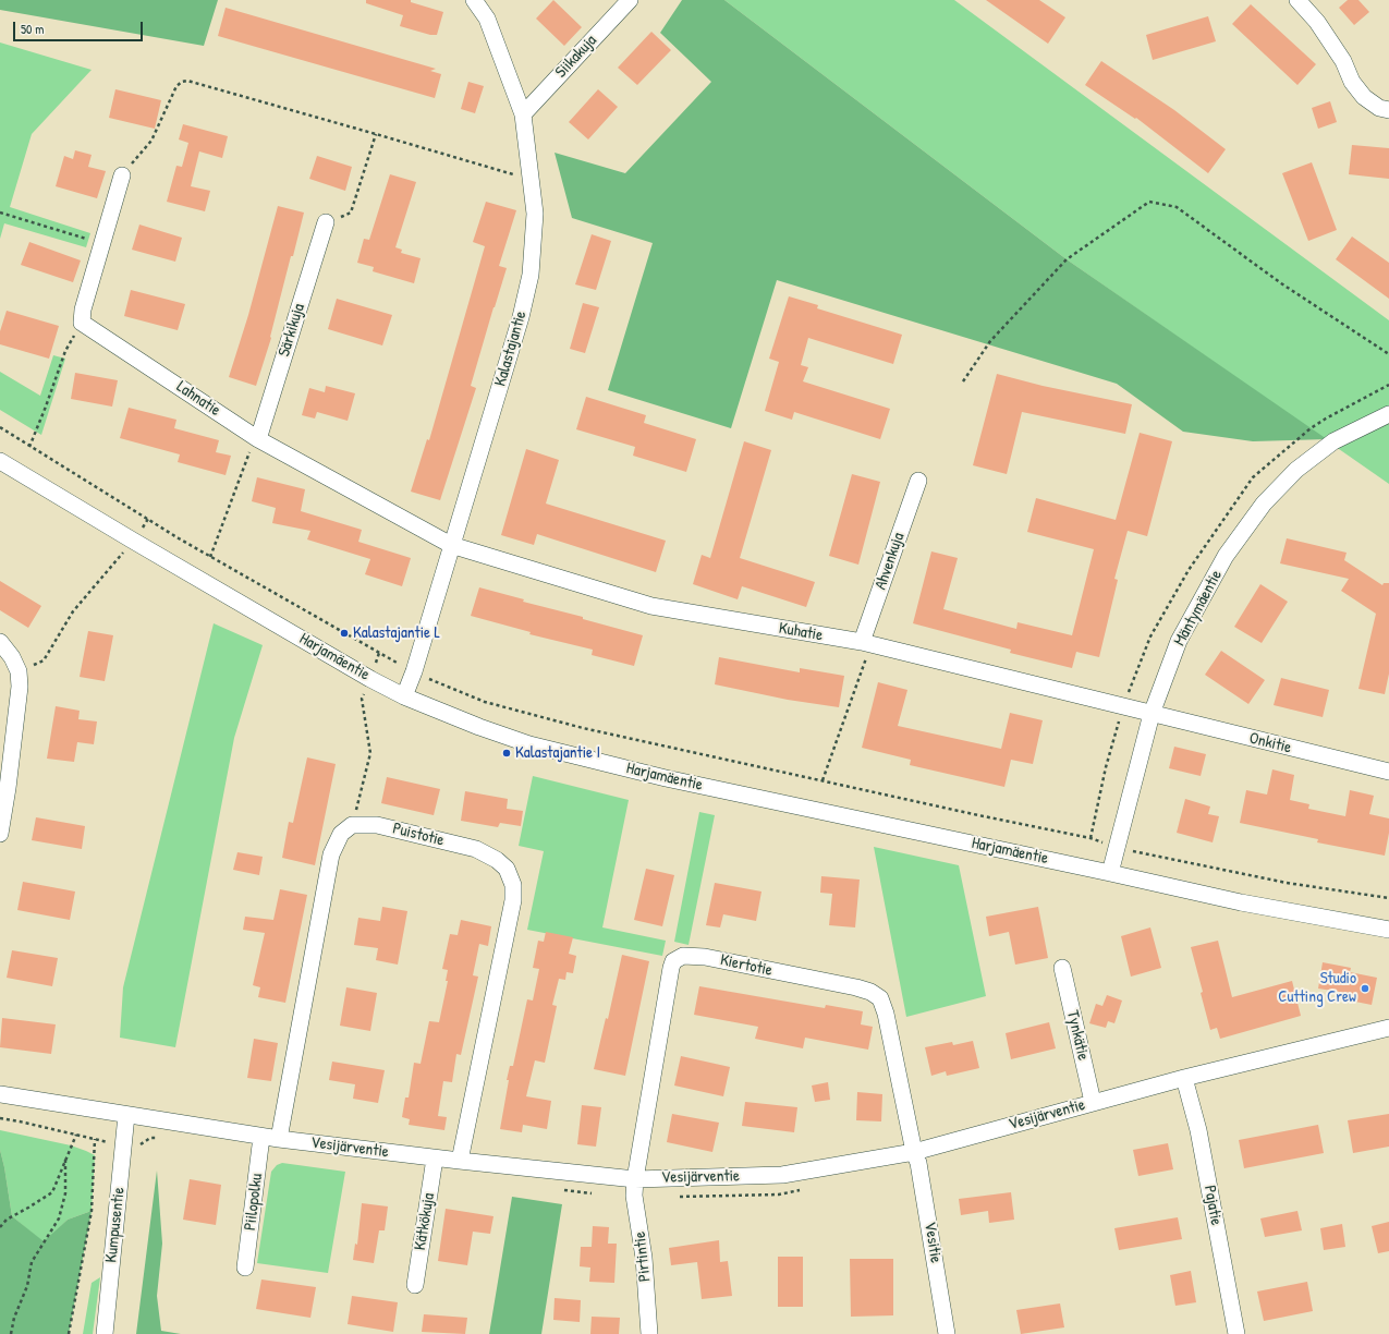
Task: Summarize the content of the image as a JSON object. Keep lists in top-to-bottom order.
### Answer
{
  "streets": {
    "street": [
      "Siikakuja",
      "Särkikuja",
      "Kalastajantie",
      "Lahnatie",
      "Ahvenkuja",
      "Mäntymäentie",
      "Kuhatie",
      "Harjamäentie",
      "Onkitie",
      "Puistotie",
      "Kiertotie",
      "Tynkätie",
      "Vesijärventie",
      "Piilopolku",
      "Pajatie",
      "Kätkökuja",
      "Kumpusentie",
      "Vesitie",
      "Pirtintie"
    ]
  },
  "crossings": [
    ["Siikakuja", "Kalastajantie"],
    ["Särkikuja", "Lahnatie"],
    ["Kalastajantie", "Lahnatie"],
    ["Kalastajantie", "Kuhatie"],
    ["Kalastajantie", "Harjamäentie"],
    ["Lahnatie", "Kuhatie"],
    ["Ahvenkuja", "Kuhatie"],
    ["Mäntymäentie", "Kuhatie"],
    ["Mäntymäentie", "Harjamäentie"],
    ["Mäntymäentie", "Onkitie"],
    ["Kuhatie", "Onkitie"],
    ["Puistotie", "Vesijärventie"],
    ["Kiertotie", "Vesijärventie"],
    ["Kiertotie", "Vesitie"],
    ["Kiertotie", "Pirtintie"],
    ["Tynkätie", "Vesijärventie"],
    ["Vesijärventie", "Piilopolku"],
    ["Vesijärventie", "Pajatie"],
    ["Vesijärventie", "Kätkökuja"],
    ["Vesijärventie", "Kumpusentie"],
    ["Vesijärventie", "Vesitie"],
    ["Vesijärventie", "Pirtintie"]
  ],
  "places": ["Kalastajantie L", "Kalastajantie I", "Studio Cutting Crew"],
  "scale_bar": "50 m"
}
